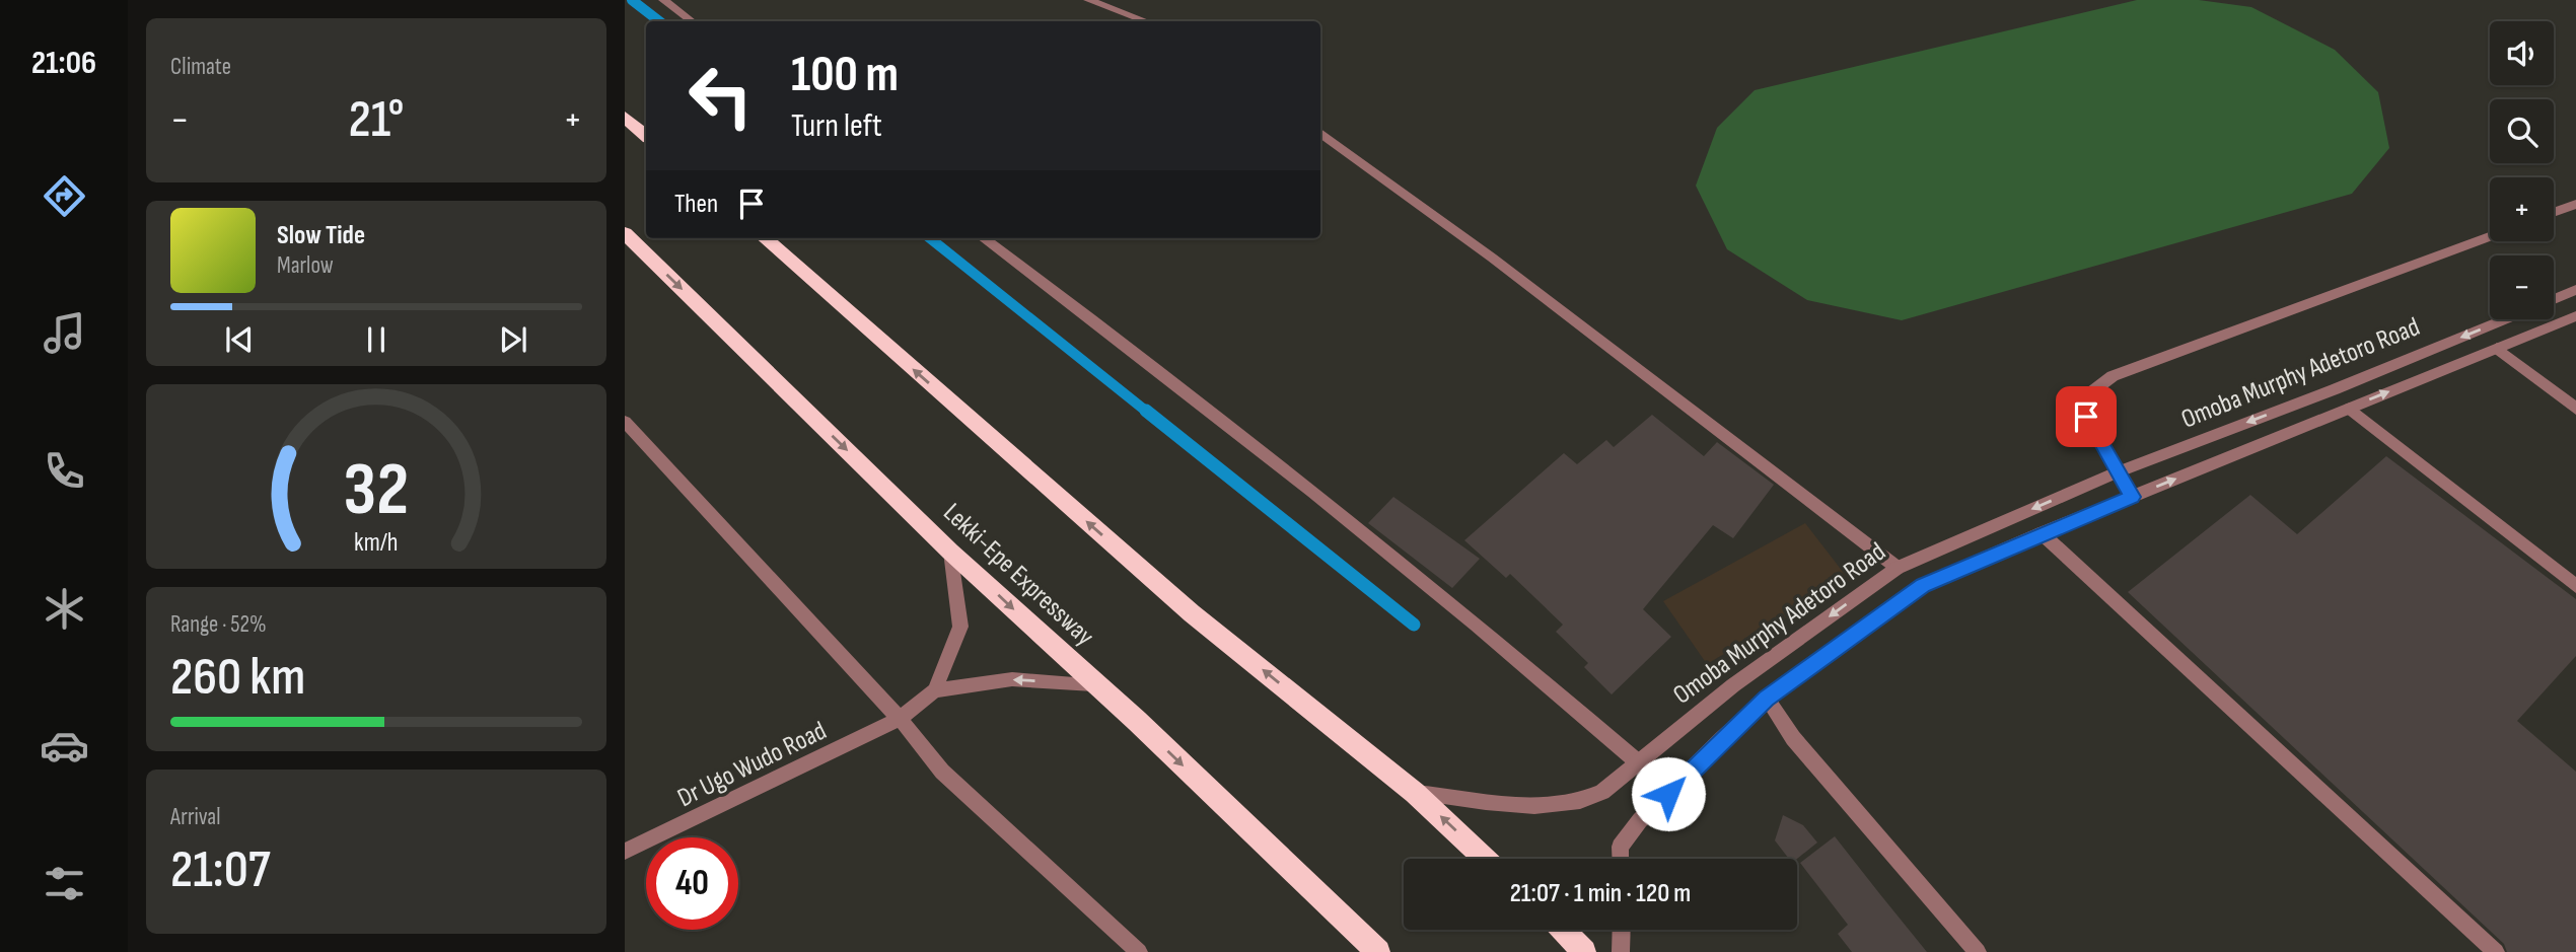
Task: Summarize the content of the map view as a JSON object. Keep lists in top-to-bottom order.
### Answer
{
  "streets": {
    "highway": ["Lekki-Epe Expressway"],
    "street": ["Omoba Murphy Adetoro Road", "Dr Ugo Wudo Road"]
  },
  "page": {
    "tabs": "21:06",
    "tile": [
      "Climate",
      ["Range · 52%", "260 km"],
      ["Arrival", "21:07"]
    ],
    "map_buttons": ["+", "−"],
    "turn": ["100 m", "Turn left"],
    "heat": ["−", "21°", "+"],
    "then": "Then",
    "song": ["Slow Tide", "Marlow"],
    "limit": "40",
    "trip": "21:07 · 1 min · 120 m",
    "gauge": ["32", "km/h"]
  }
}
